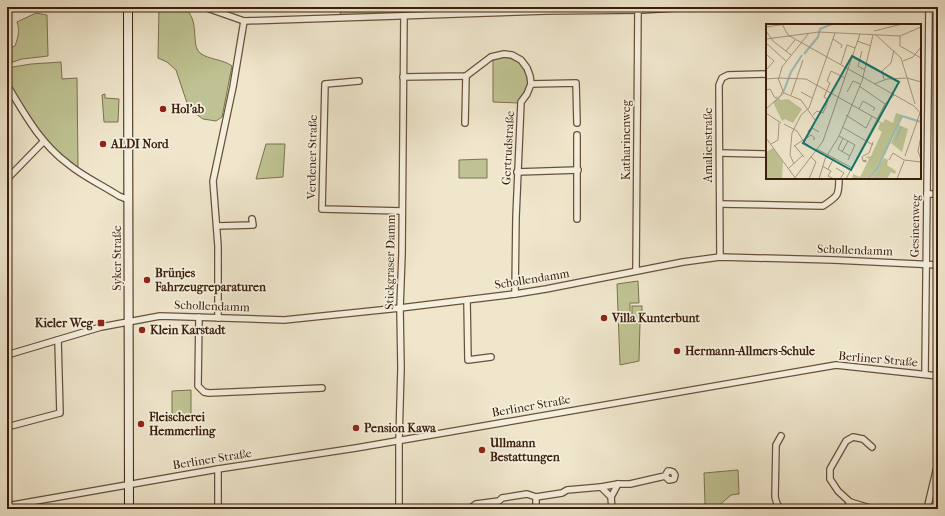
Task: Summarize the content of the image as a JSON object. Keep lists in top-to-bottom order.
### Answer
{
  "streets": {
    "main road": ["Syker Straße"],
    "street": [
      "Katharinenweg",
      "Amalienstraße",
      "Gertrudstraße",
      "Verdener Straße",
      "Gesinenweg",
      "Schollendamm",
      "Stickgraser Damm",
      "Berliner Straße"
    ]
  },
  "crossings": [
    ["Katharinenweg", "Schollendamm"],
    ["Amalienstraße", "Schollendamm"],
    ["Gertrudstraße", "Schollendamm"],
    ["Verdener Straße", "Stickgraser Damm"],
    ["Gesinenweg", "Schollendamm"],
    ["Gesinenweg", "Berliner Straße"],
    ["Schollendamm", "Syker Straße"],
    ["Schollendamm", "Stickgraser Damm"],
    ["Syker Straße", "Berliner Straße"],
    ["Stickgraser Damm", "Berliner Straße"]
  ],
  "places": {
    "other": [
      "Hol'ab",
      "ALDI Nord",
      "Brünjes Fahrzeugreparaturen",
      "Villa Kunterbunt",
      "Klein Karstadt",
      "Hermann-Allmers-Schule",
      "Fleischerei Hemmerling",
      "Pension Kawa",
      "Ullmann Bestattungen"
    ],
    "transit": ["Kieler Weg"]
  }
}
